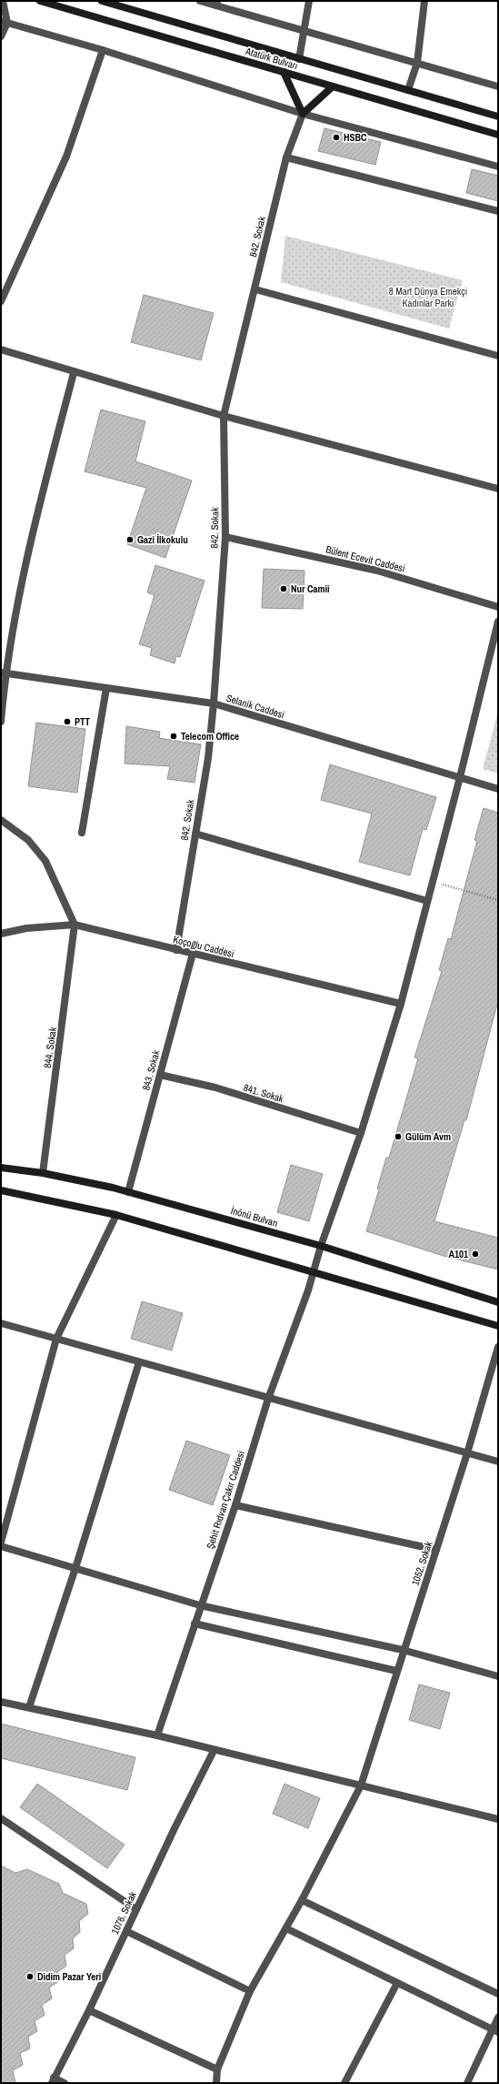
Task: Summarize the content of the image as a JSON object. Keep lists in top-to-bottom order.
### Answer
{
  "streets": {
    "main road": ["Atatürk Bulvarı", "İnönü Bulvarı"],
    "street": [
      "842. Sokak",
      "Bülent Ecevit Caddesi",
      "Selanik Caddesi",
      "Koçoğlu Caddesi",
      "844. Sokak",
      "843. Sokak",
      "841. Sokak",
      "Şehit Rıdvan Çakır Caddesi",
      "1052. Sokak",
      "1076. Sokak"
    ]
  },
  "crossings": [
    ["842. Sokak", "Bülent Ecevit Caddesi"],
    ["842. Sokak", "Selanik Caddesi"],
    ["842. Sokak", "Koçoğlu Caddesi"],
    ["Selanik Caddesi", "Şehit Rıdvan Çakır Caddesi"],
    ["Koçoğlu Caddesi", "844. Sokak"],
    ["Koçoğlu Caddesi", "843. Sokak"],
    ["Koçoğlu Caddesi", "Şehit Rıdvan Çakır Caddesi"],
    ["844. Sokak", "İnönü Bulvarı"],
    ["843. Sokak", "841. Sokak"],
    ["843. Sokak", "İnönü Bulvarı"],
    ["841. Sokak", "Şehit Rıdvan Çakır Caddesi"],
    ["İnönü Bulvarı", "Şehit Rıdvan Çakır Caddesi"]
  ],
  "parks": ["8 Mart Dünya Emekçi Kadınlar Parkı"],
  "places": [
    "HSBC",
    "Gazi İlkokulu",
    "Nur Camii",
    "PTT",
    "Telecom Office",
    "Gülüm Avm",
    "A101",
    "Didim Pazar Yeri"
  ]
}
